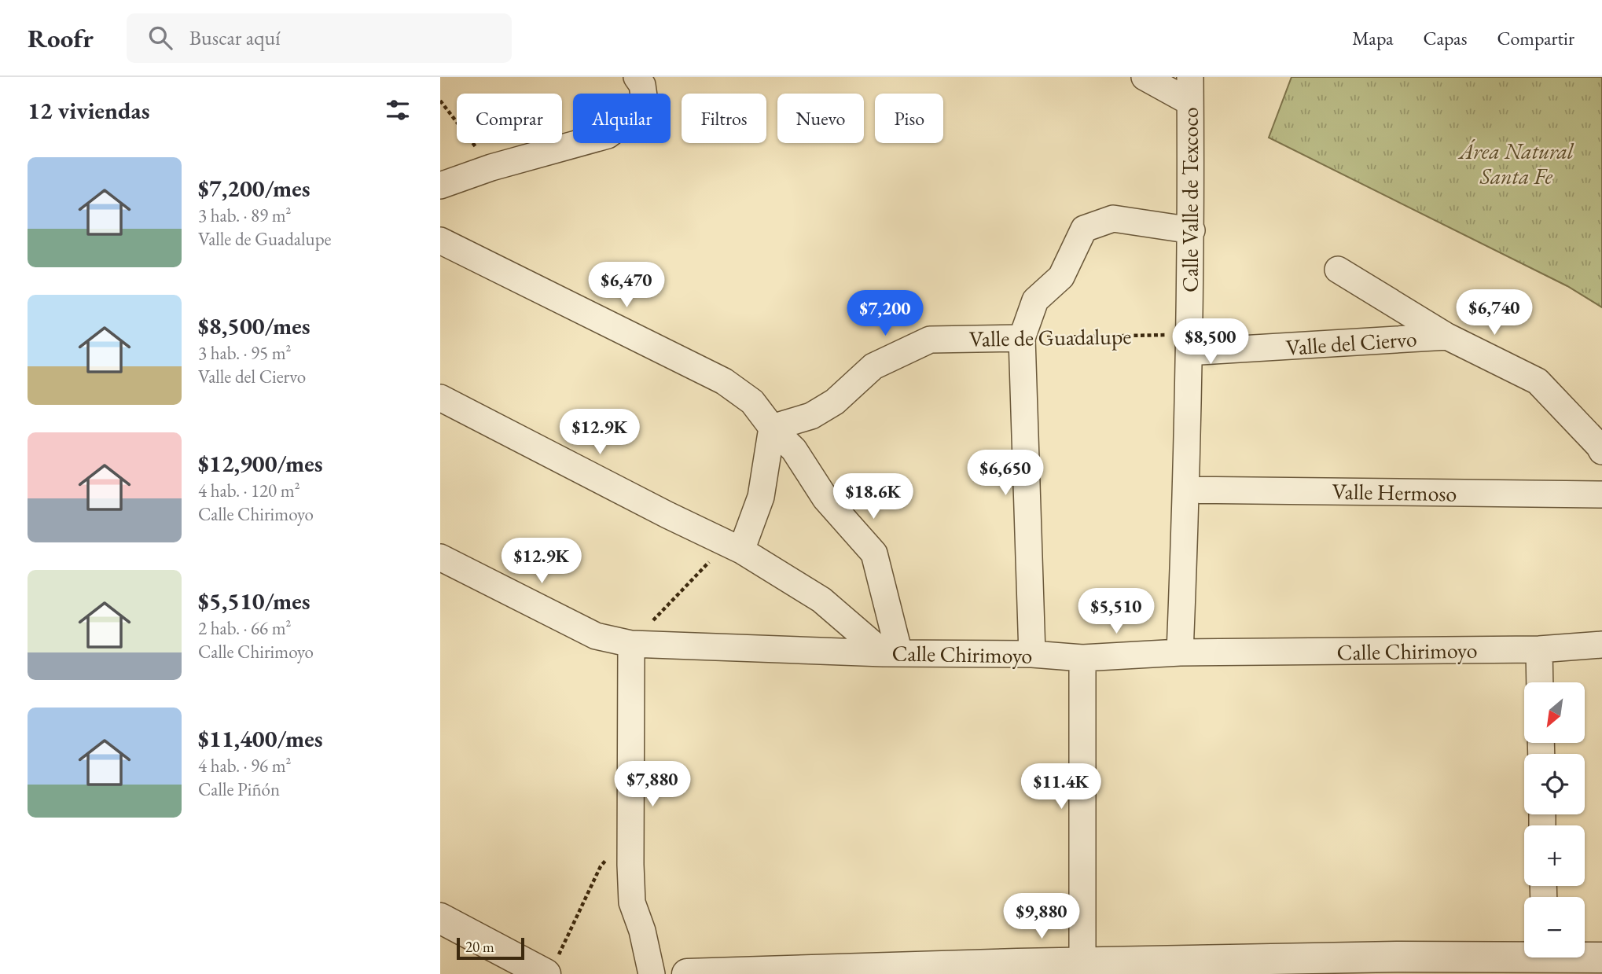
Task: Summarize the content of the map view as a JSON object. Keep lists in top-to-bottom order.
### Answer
{
  "streets": {
    "street": [
      "Calle Valle de Texcoco",
      "Valle de Guadalupe",
      "Valle del Ciervo",
      "Valle Hermoso",
      "Calle Chirimoyo"
    ]
  },
  "crossings": [
    ["Calle Valle de Texcoco", "Valle de Guadalupe"],
    ["Calle Valle de Texcoco", "Valle del Ciervo"],
    ["Calle Valle de Texcoco", "Valle Hermoso"],
    ["Calle Valle de Texcoco", "Calle Chirimoyo"],
    ["Valle de Guadalupe", "Valle del Ciervo"]
  ],
  "parks": ["Área Natural Santa Fe"],
  "scale_bar": "20 m",
  "north": "bottom left",
  "page": {
    "header": "Roofr",
    "search": "Buscar aquí",
    "nav": ["Mapa", "Capas", "Compartir"],
    "heading": "12 viviendas",
    "chip": [
      "Comprar",
      "Alquilar",
      "Filtros",
      "Nuevo",
      "Piso"
    ],
    "list": [
      {
        "name": "$7,200/mes",
        "note": "3 hab. · 89 m² · Valle de Guadalupe"
      },
      {
        "name": "$8,500/mes",
        "note": "3 hab. · 95 m² · Valle del Ciervo"
      },
      {
        "name": "$12,900/mes",
        "note": "4 hab. · 120 m² · Calle Chirimoyo"
      },
      {
        "name": "$5,510/mes",
        "note": "2 hab. · 66 m² · Calle Chirimoyo"
      },
      {
        "name": "$11,400/mes",
        "note": "4 hab. · 96 m² · Calle Piñón"
      }
    ],
    "price": [
      "$6,470",
      "$6,740",
      "$7,200",
      "$8,500",
      "$12.9K",
      "$6,650",
      "$18.6K",
      "$12.9K",
      "$5,510",
      "$7,880",
      "$11.4K",
      "$9,880"
    ],
    "map_buttons": ["+", "−"],
    "scale": "20 m"
  }
}
